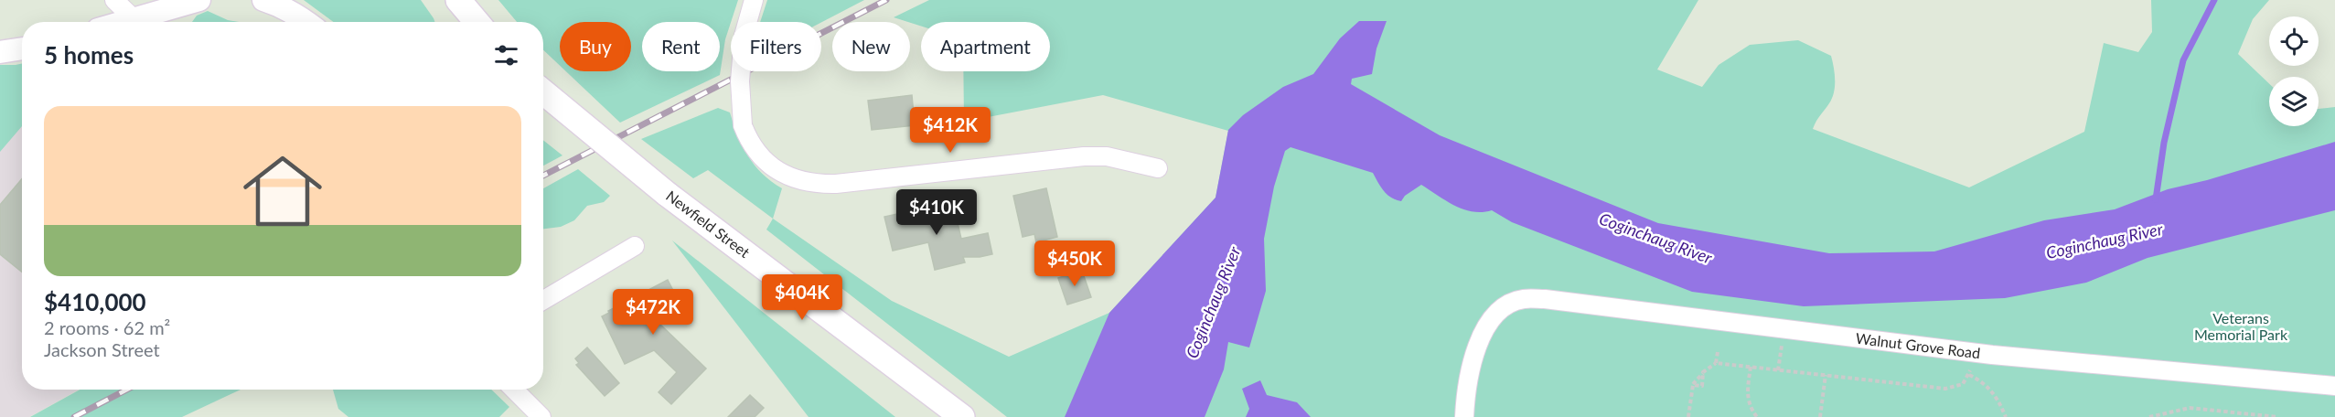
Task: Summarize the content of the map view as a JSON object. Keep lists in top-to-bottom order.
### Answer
{
  "streets": {
    "main road": ["Newfield Street"],
    "street": ["Walnut Grove Road"]
  },
  "water": ["Coginchaug River"],
  "parks": ["Veterans Memorial Park"],
  "page": {
    "chip": [
      "Buy",
      "Rent",
      "Filters",
      "New",
      "Apartment"
    ],
    "heading": "5 homes",
    "list": [
      {
        "name": "$410,000",
        "note": "2 rooms · 62 m² · Jackson Street"
      }
    ],
    "price": [
      "$412K",
      "$410K",
      "$450K",
      "$404K",
      "$472K"
    ]
  }
}
